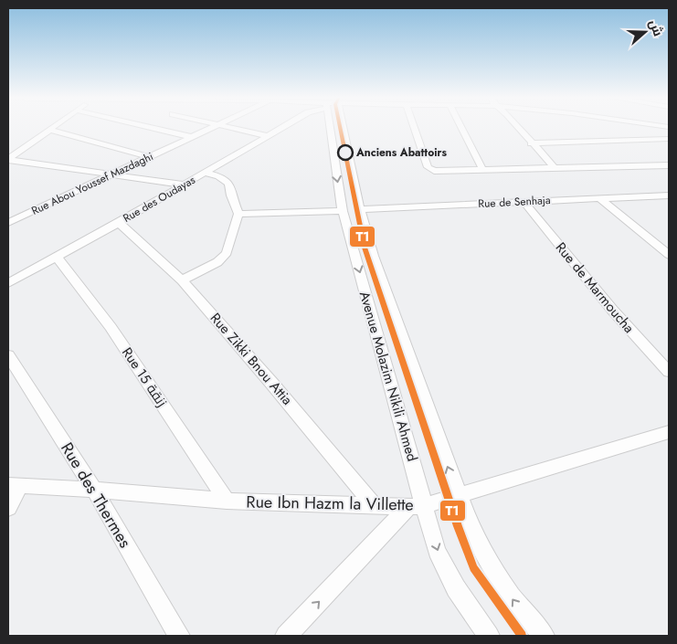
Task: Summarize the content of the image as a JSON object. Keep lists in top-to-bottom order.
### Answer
{
  "streets": {
    "street": [
      "Rue Abou Youssef Mazdaghi",
      "Rue des Oudayas",
      "Rue de Senhaja",
      "Rue de Marmoucha",
      "Rue Zikki Bnou Attia",
      "Avenue Molazim Nikili Ahmed",
      "Rue 15 زنقة",
      "Rue des Thermes",
      "Rue Ibn Hazm la Villette"
    ]
  },
  "crossings": [
    ["Rue des Oudayas", "Rue Zikki Bnou Attia"],
    ["Rue des Oudayas", "Rue 15 زنقة"],
    ["Rue de Senhaja", "Rue de Marmoucha"],
    ["Rue de Senhaja", "Avenue Molazim Nikili Ahmed"],
    ["Rue Zikki Bnou Attia", "Rue Ibn Hazm la Villette"],
    ["Avenue Molazim Nikili Ahmed", "Rue Ibn Hazm la Villette"],
    ["Rue 15 زنقة", "Rue Ibn Hazm la Villette"],
    ["Rue des Thermes", "Rue Ibn Hazm la Villette"]
  ],
  "places": ["Anciens Abattoirs"],
  "lines": ["transit line T1"],
  "north": "right"
}
